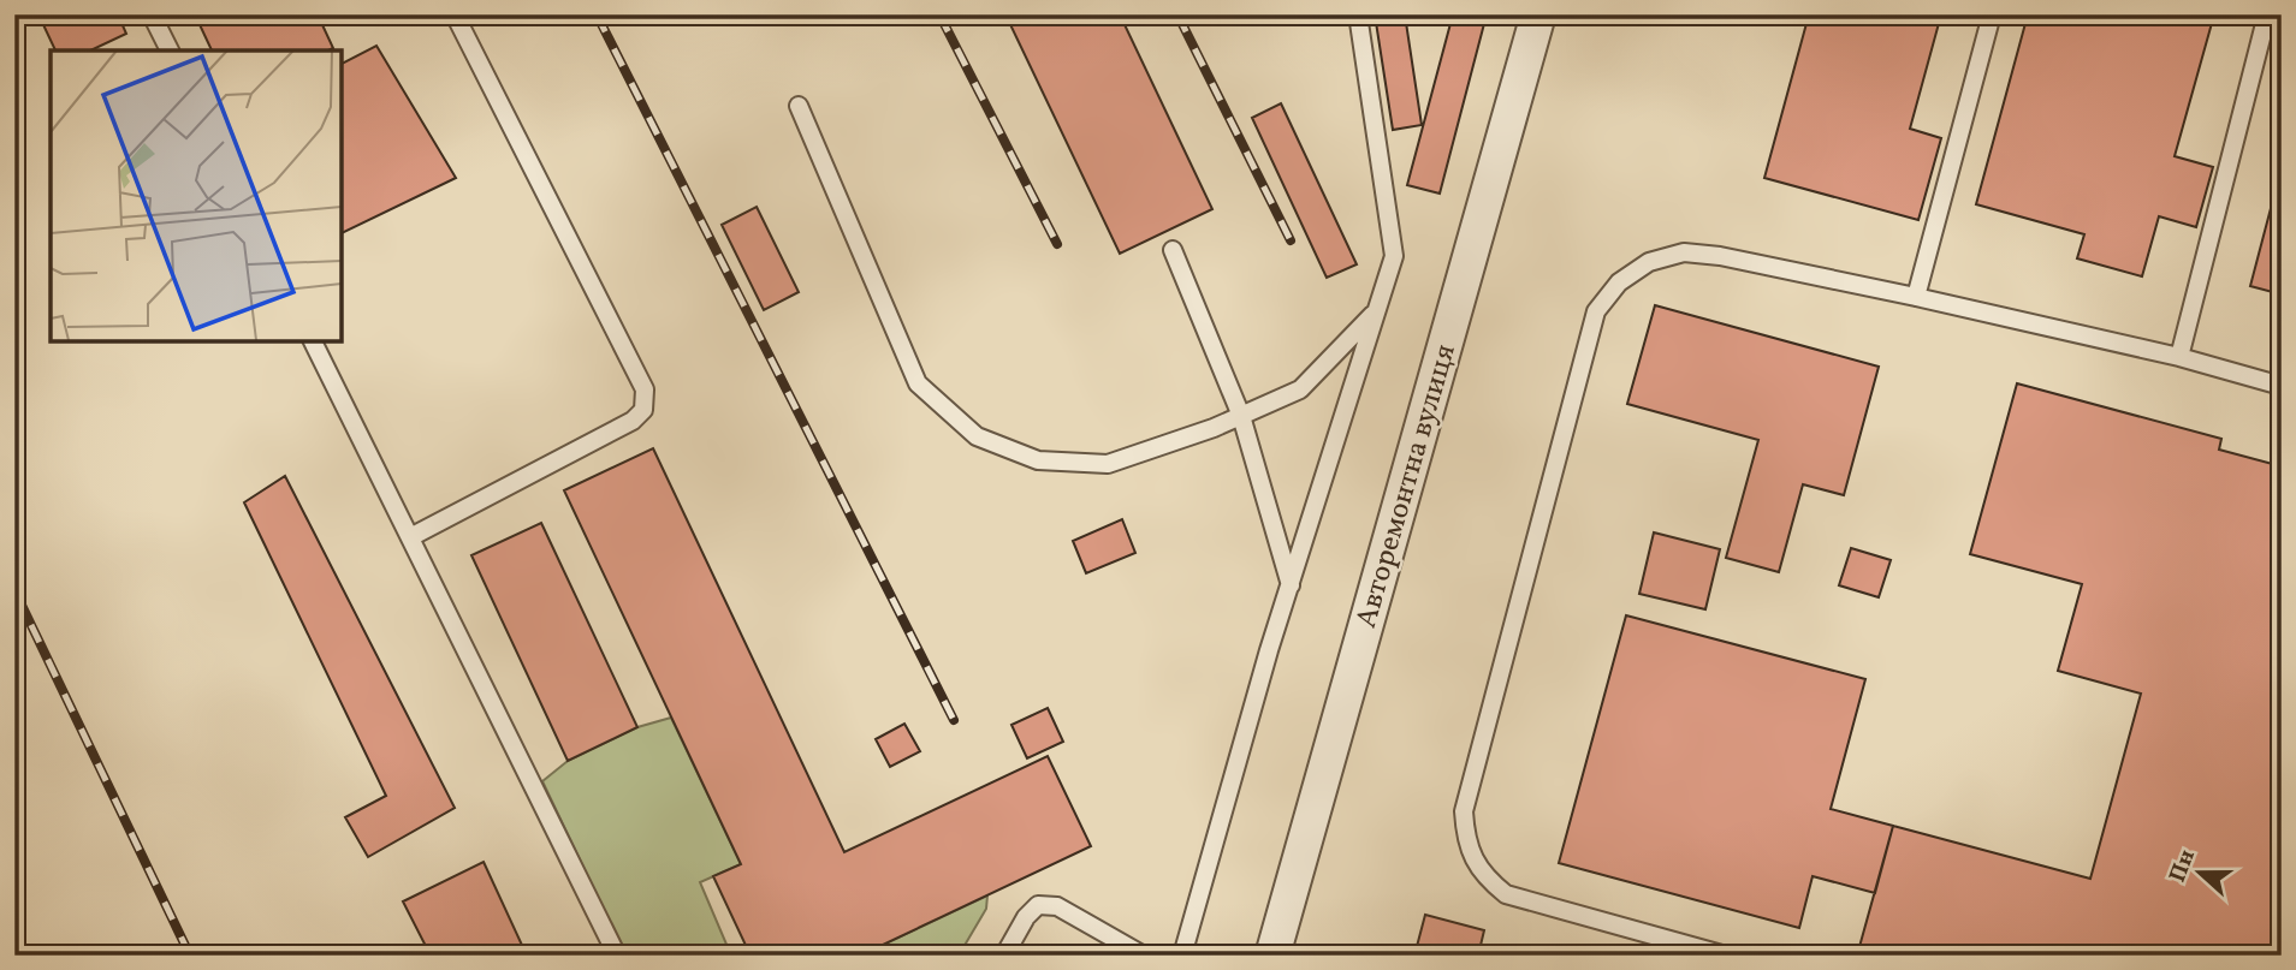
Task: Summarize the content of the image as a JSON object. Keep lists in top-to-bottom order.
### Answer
{
  "streets": {
    "street": ["Авторемонтна вулиця"]
  },
  "north": "left"
}
